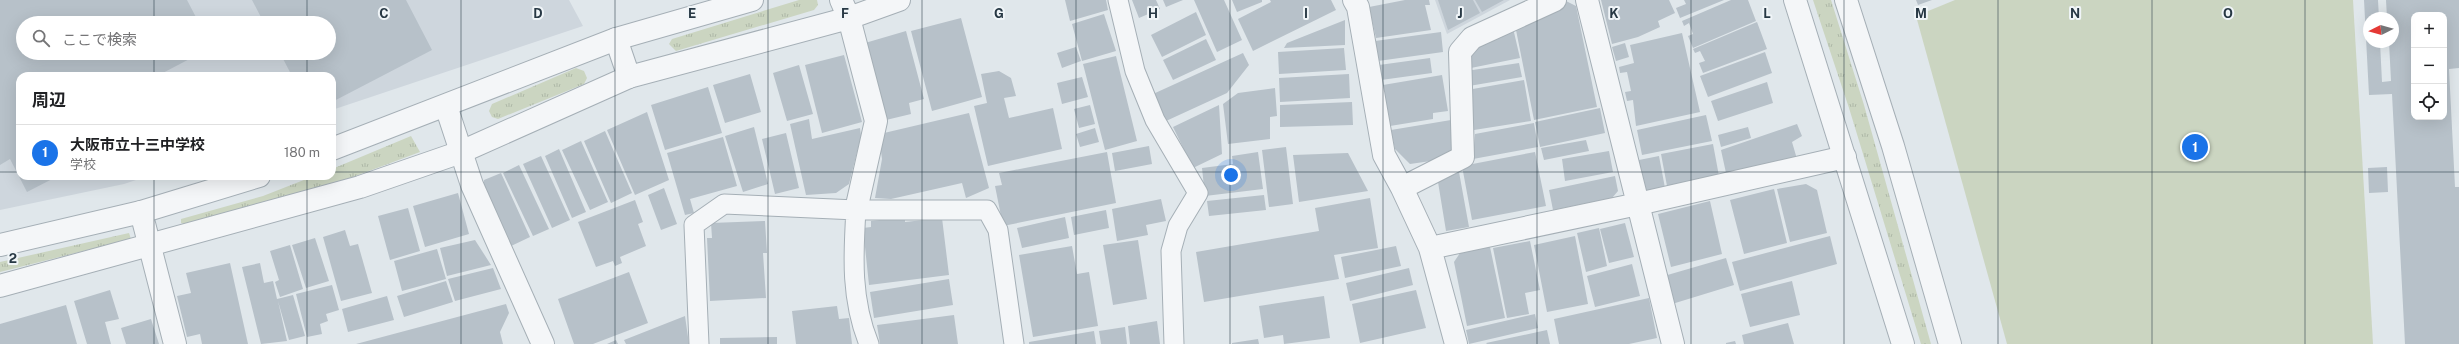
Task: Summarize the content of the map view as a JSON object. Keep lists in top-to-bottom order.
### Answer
{
  "north": "left",
  "page": {
    "map_buttons": ["+", "−"],
    "search": "ここで検索",
    "heading": "周辺",
    "list": [
      {
        "mark": "1",
        "name": "大阪市立十三中学校",
        "note": "学校",
        "value": "180 m"
      }
    ],
    "pins": "1"
  },
  "grid": {
    "columns": [
      "C",
      "D",
      "E",
      "F",
      "G",
      "H",
      "I",
      "J",
      "K",
      "L",
      "M",
      "N",
      "O"
    ],
    "rows": ["2"]
  }
}
